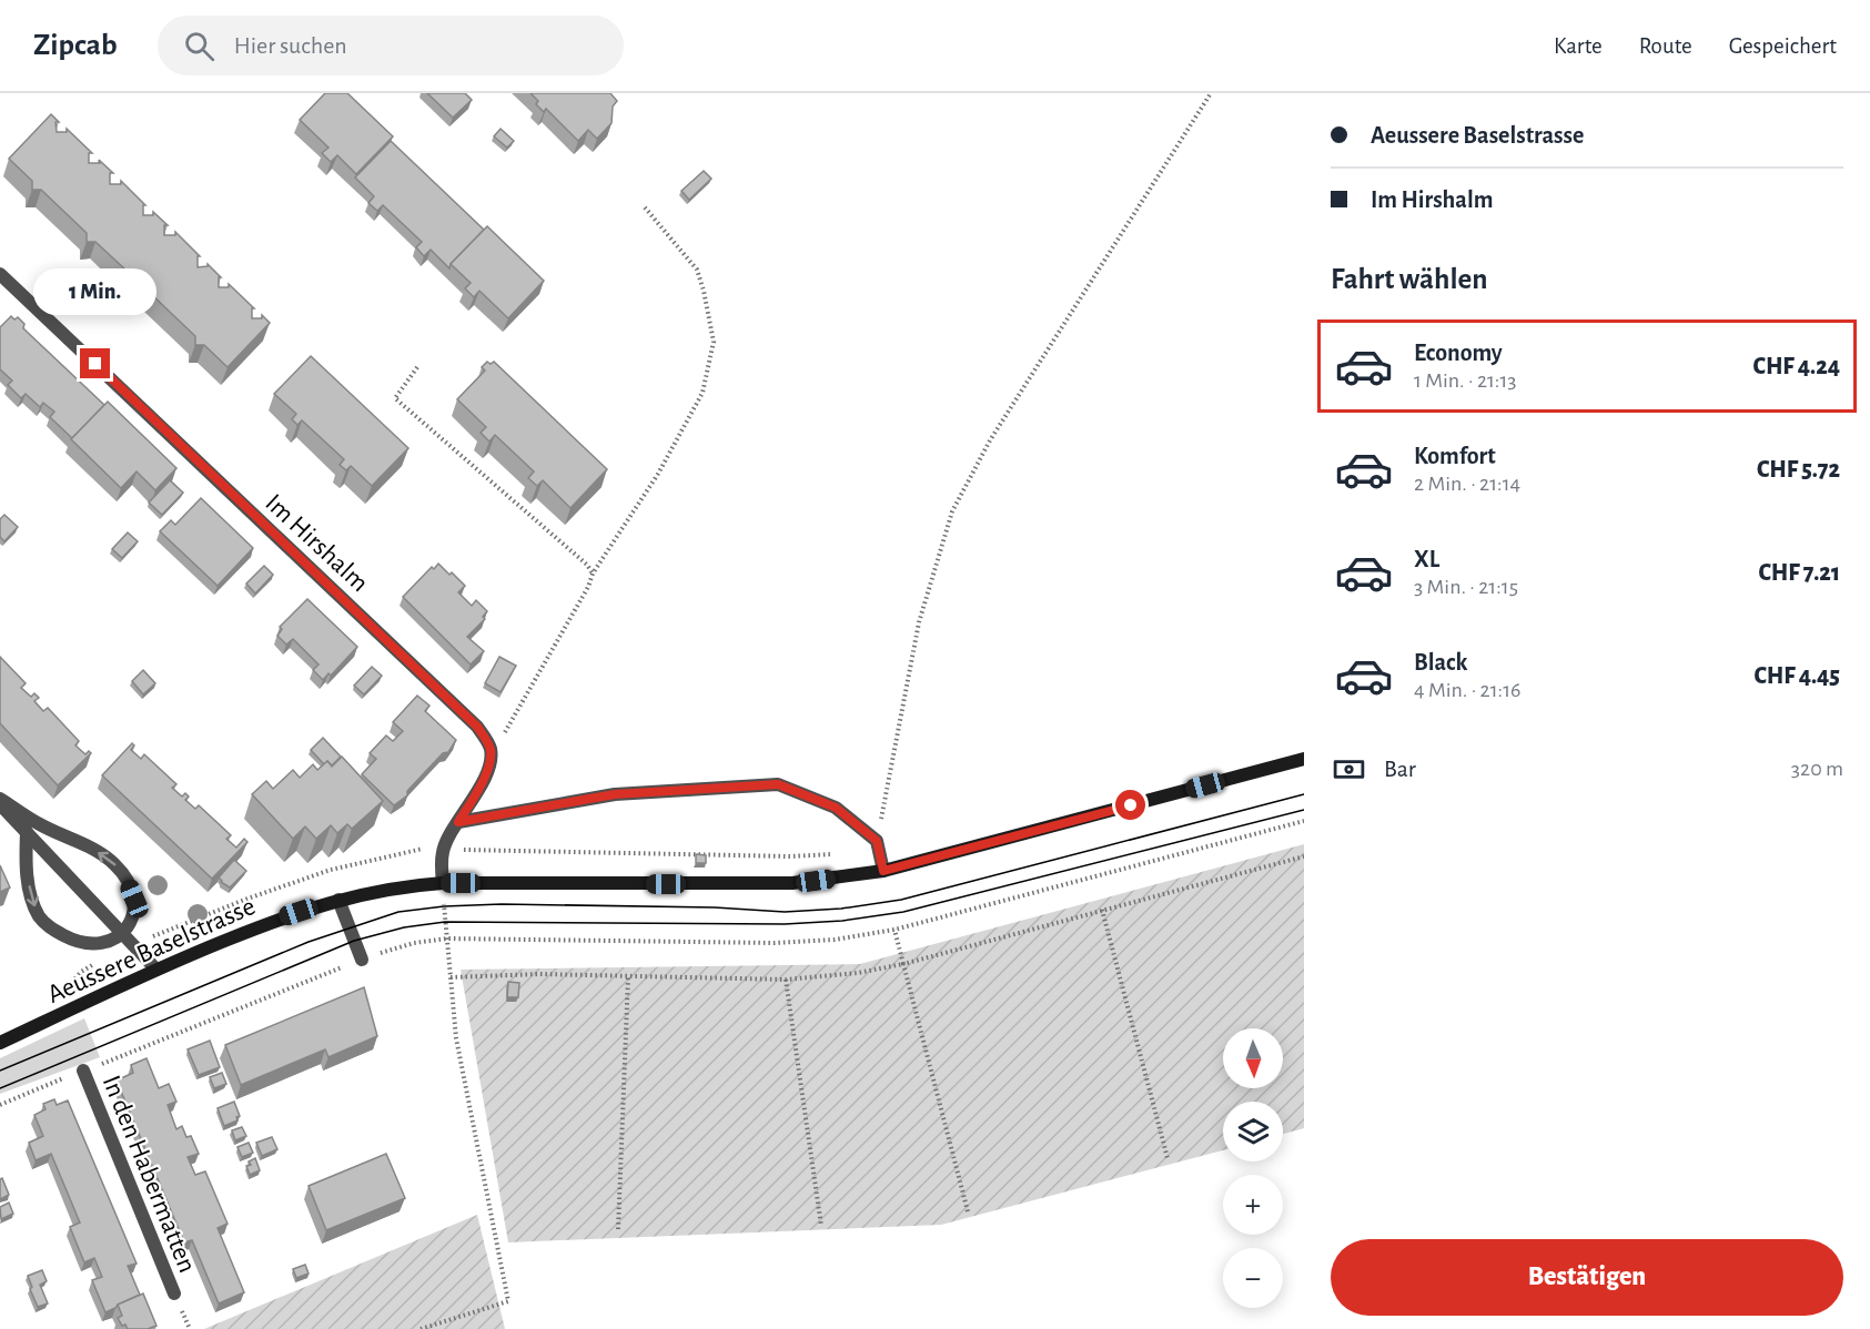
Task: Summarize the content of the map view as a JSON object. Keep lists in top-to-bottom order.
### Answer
{
  "streets": {
    "main road": ["Aeussere Baselstrasse"],
    "street": ["Im Hirshalm", "In den Habermatten"]
  },
  "north": "bottom",
  "page": {
    "header": "Zipcab",
    "search": "Hier suchen",
    "nav": ["Karte", "Route", "Gespeichert"],
    "banner": ["Aeussere Baselstrasse", "Im Hirshalm"],
    "heading": "Fahrt wählen",
    "bubble": "1 Min.",
    "list": [
      {
        "name": "Economy",
        "note": "1 Min. · 21:13",
        "value": "CHF 4.24"
      },
      {
        "name": "Komfort",
        "note": "2 Min. · 21:14",
        "value": "CHF 5.72"
      },
      {
        "name": "XL",
        "note": "3 Min. · 21:15",
        "value": "CHF 7.21"
      },
      {
        "name": "Black",
        "note": "4 Min. · 21:16",
        "value": "CHF 4.45"
      }
    ],
    "pay": ["Bar", "320 m"],
    "map_buttons": ["+", "−"],
    "buttons": "Bestätigen"
  }
}
